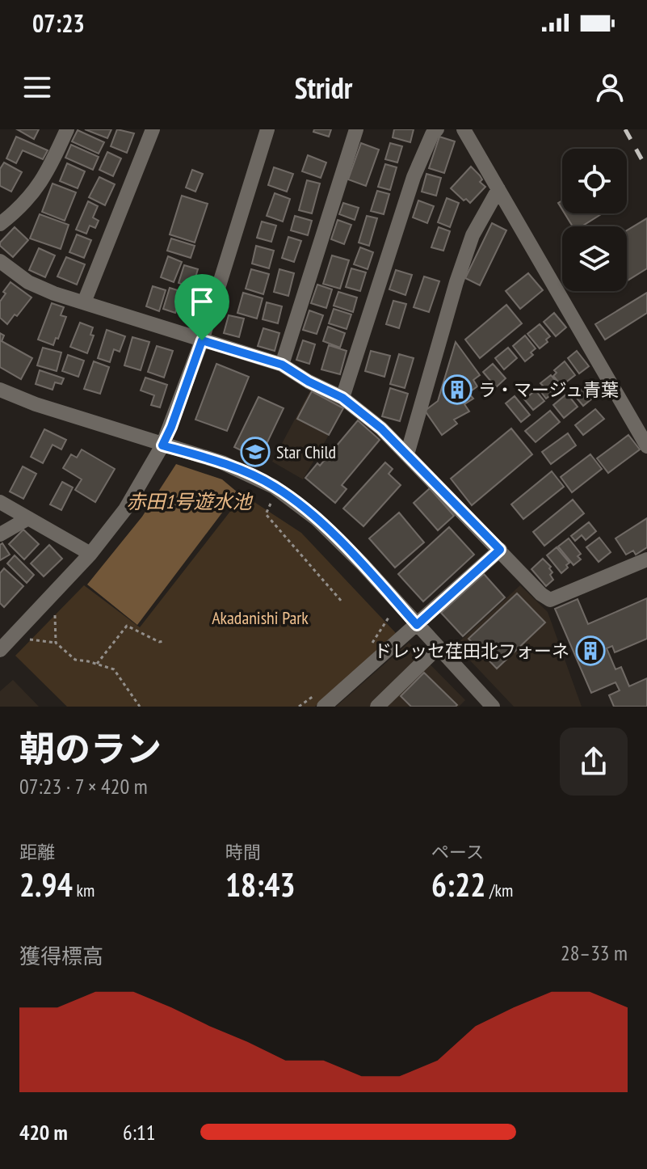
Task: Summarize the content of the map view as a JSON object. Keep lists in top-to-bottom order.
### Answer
{
  "water": ["赤田1号遊水池"],
  "parks": ["Akadanishi Park"],
  "places": {
    "building": ["ラ・マージュ青葉", "ドレッセ荏田北フォーネ"],
    "school or university": ["Star Child"]
  },
  "page": {
    "status": "07:23",
    "header": "Stridr",
    "heading": ["朝のラン", "07:23 · 7 × 420 m"],
    "stats": [
      ["距離", "2.94 km"],
      ["時間", "18:43"],
      ["ペース", "6:22 /km"]
    ],
    "chart": ["獲得標高", "28–33 m"],
    "list": [
      {
        "name": "420 m",
        "note": "6:11"
      }
    ]
  }
}
